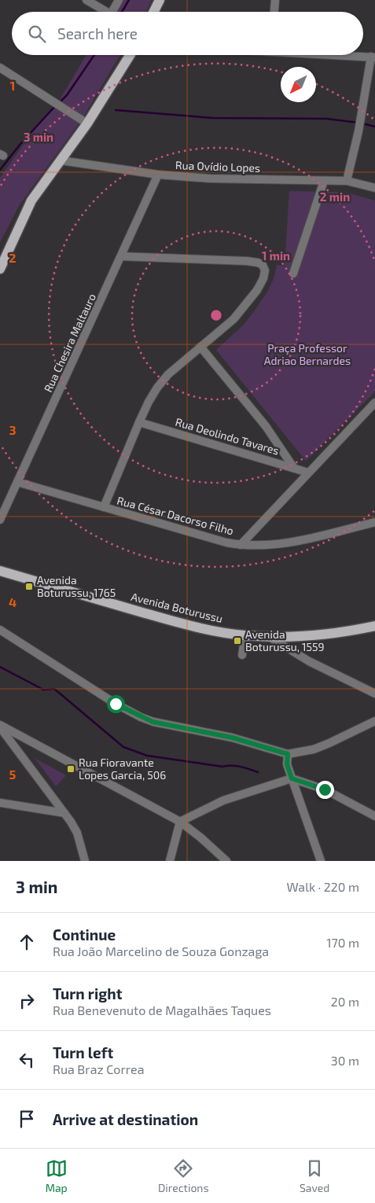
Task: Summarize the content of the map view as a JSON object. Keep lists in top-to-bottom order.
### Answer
{
  "streets": {
    "main road": ["Avenida Boturussu"],
    "street": [
      "Rua Ovídio Lopes",
      "Rua Chesira Maltauro",
      "Rua Deolindo Tavares",
      "Rua César Dacorso Filho"
    ]
  },
  "crossings": [
    ["Rua Ovídio Lopes", "Rua Chesira Maltauro"],
    ["Rua Chesira Maltauro", "Rua César Dacorso Filho"]
  ],
  "parks": ["Praça Professor Adriao Bernardes"],
  "places": {
    "transit": ["Avenida Boturussu, 1765", "Avenida Boturussu, 1559", "Rua Fioravante Lopes Garcia, 506"]
  },
  "north": "bottom left",
  "page": {
    "search": "Search here",
    "heading": ["3 min", "Walk · 220 m"],
    "list": [
      ["Continue", "Rua João Marcelino de Souza Gonzaga", "170 m"],
      ["Turn right", "Rua Benevenuto de Magalhães Taques", "20 m"],
      ["Turn left", "Rua Braz Correa", "30 m"],
      "Arrive at destination"
    ],
    "nav": ["Map", "Directions", "Saved"]
  },
  "grid": {
    "rows": [
      "1",
      "2",
      "3",
      "4",
      "5"
    ]
  },
  "rings": ["3 min", "2 min", "1 min"]
}
